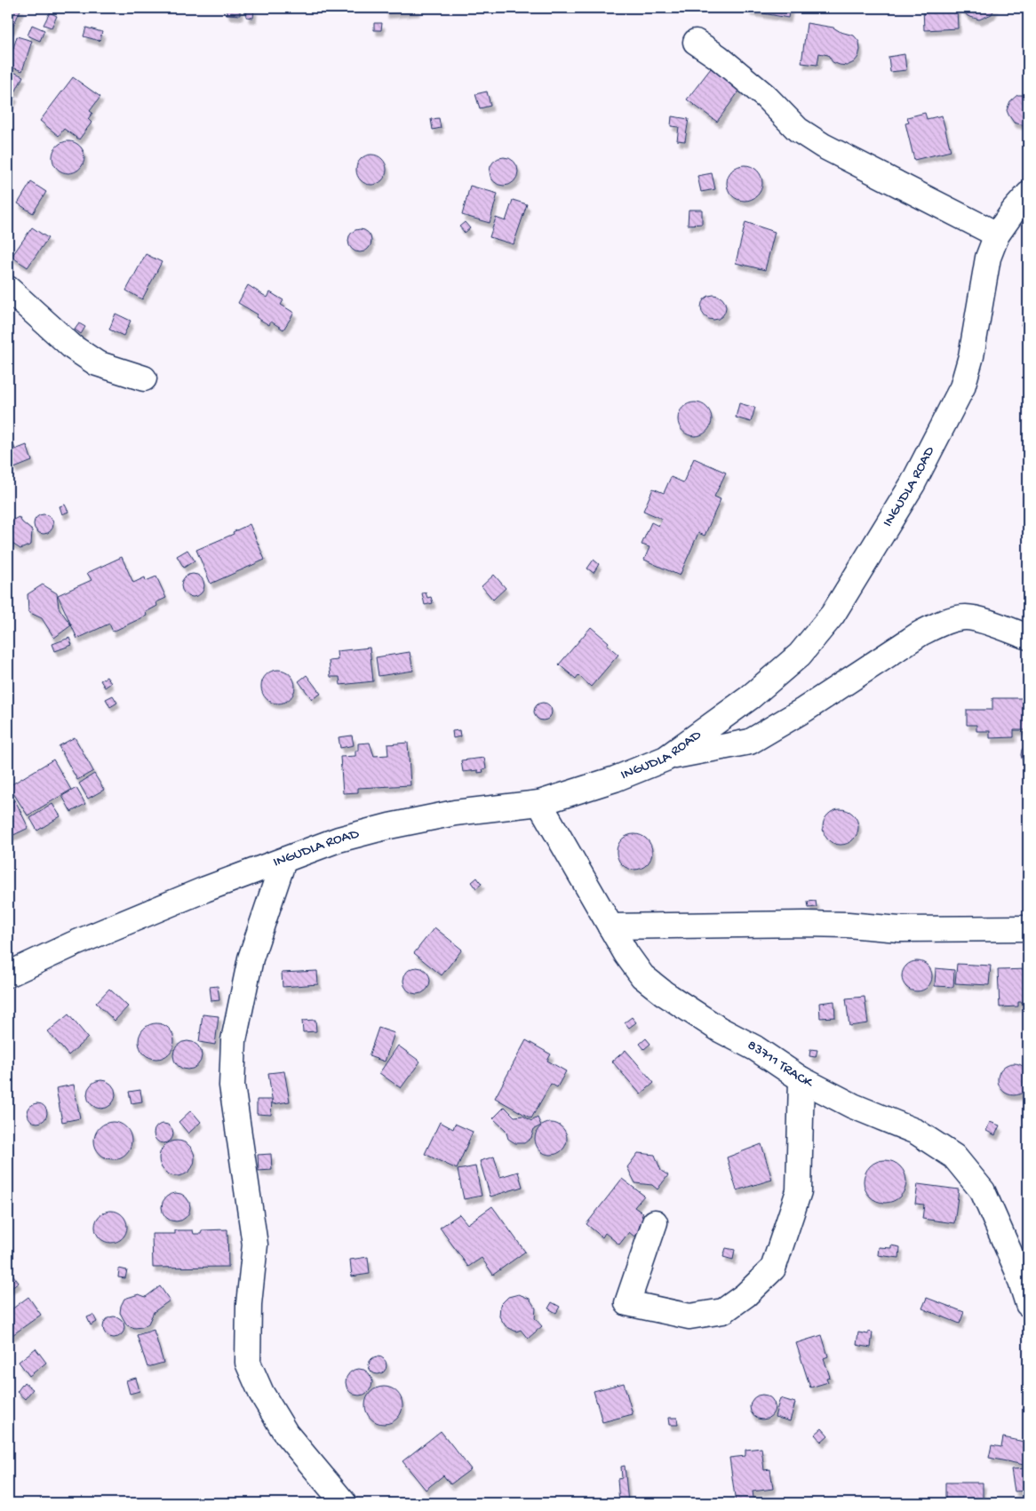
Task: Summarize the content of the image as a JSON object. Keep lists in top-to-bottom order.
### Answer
{
  "streets": {
    "street": ["INGUDLA ROAD", "83711 TRACK"]
  },
  "crossings": [
    ["INGUDLA ROAD", "83711 TRACK"]
  ]
}
